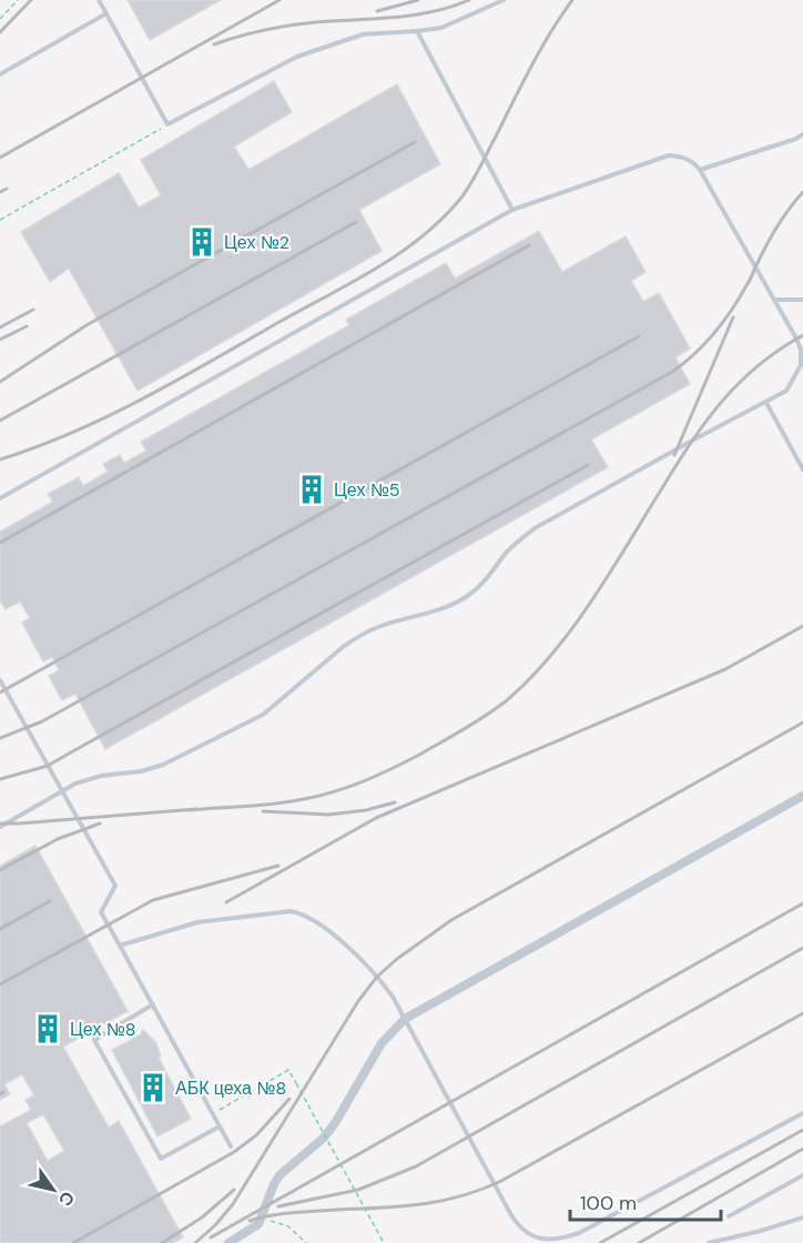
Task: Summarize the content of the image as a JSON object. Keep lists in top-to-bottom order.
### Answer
{
  "places": {
    "building": [
      "Цех №2",
      "Цех №5",
      "Цех №8",
      "АБК цеха №8"
    ]
  },
  "scale_bar": "100 m",
  "north": "bottom right"
}
